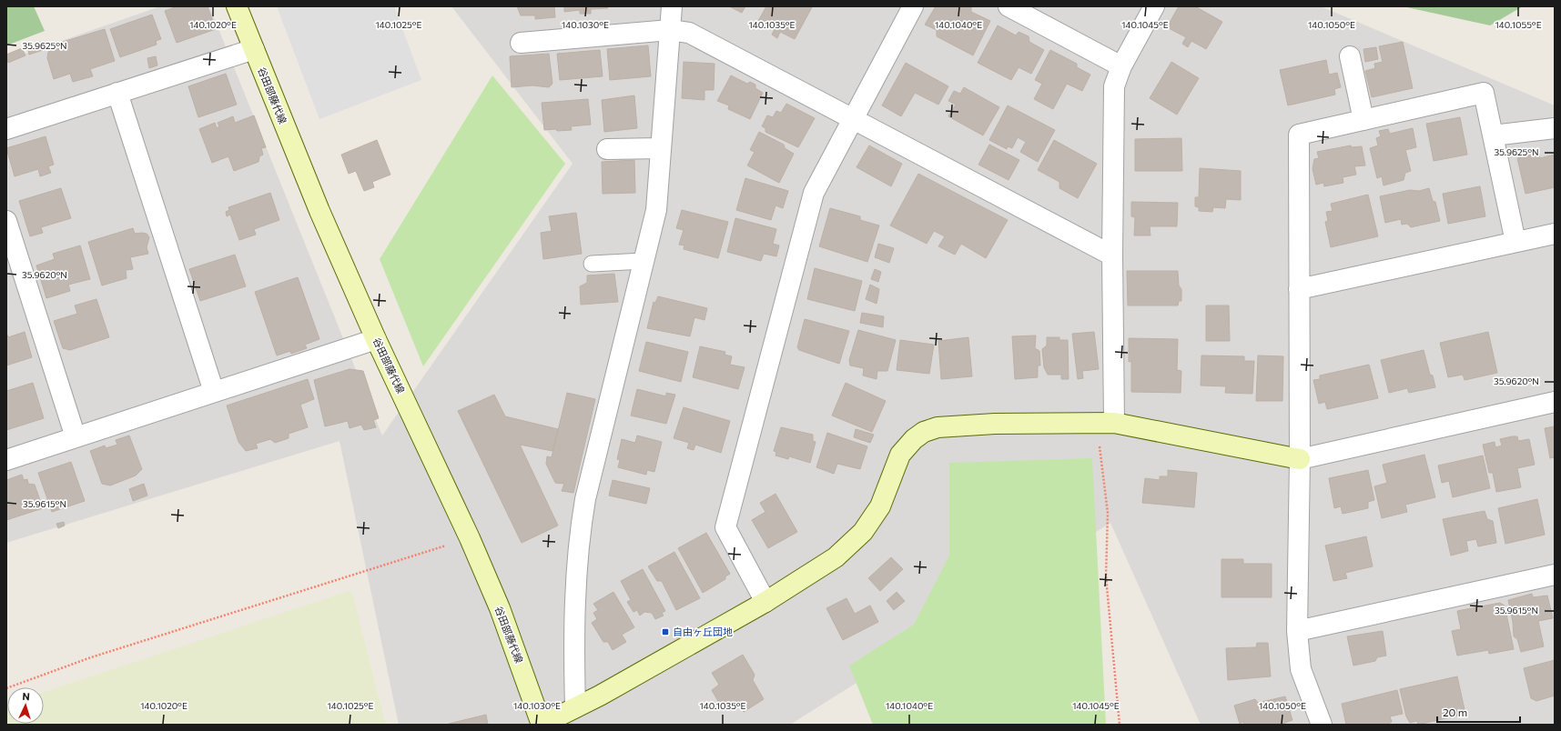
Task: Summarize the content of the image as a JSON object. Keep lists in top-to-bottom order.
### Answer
{
  "streets": {
    "street": ["谷田部藤代線"]
  },
  "places": {
    "transit": ["自由ヶ丘団地"]
  },
  "scale_bar": "20 m",
  "north": "top",
  "coordinates": [
    "140.1020°E",
    "140.1025°E",
    "140.1030°E",
    "140.1035°E",
    "140.1040°E",
    "140.1045°E",
    "140.1050°E",
    "140.1055°E",
    "35.9625°N",
    "35.9620°N",
    "35.9615°N"
  ]
}
